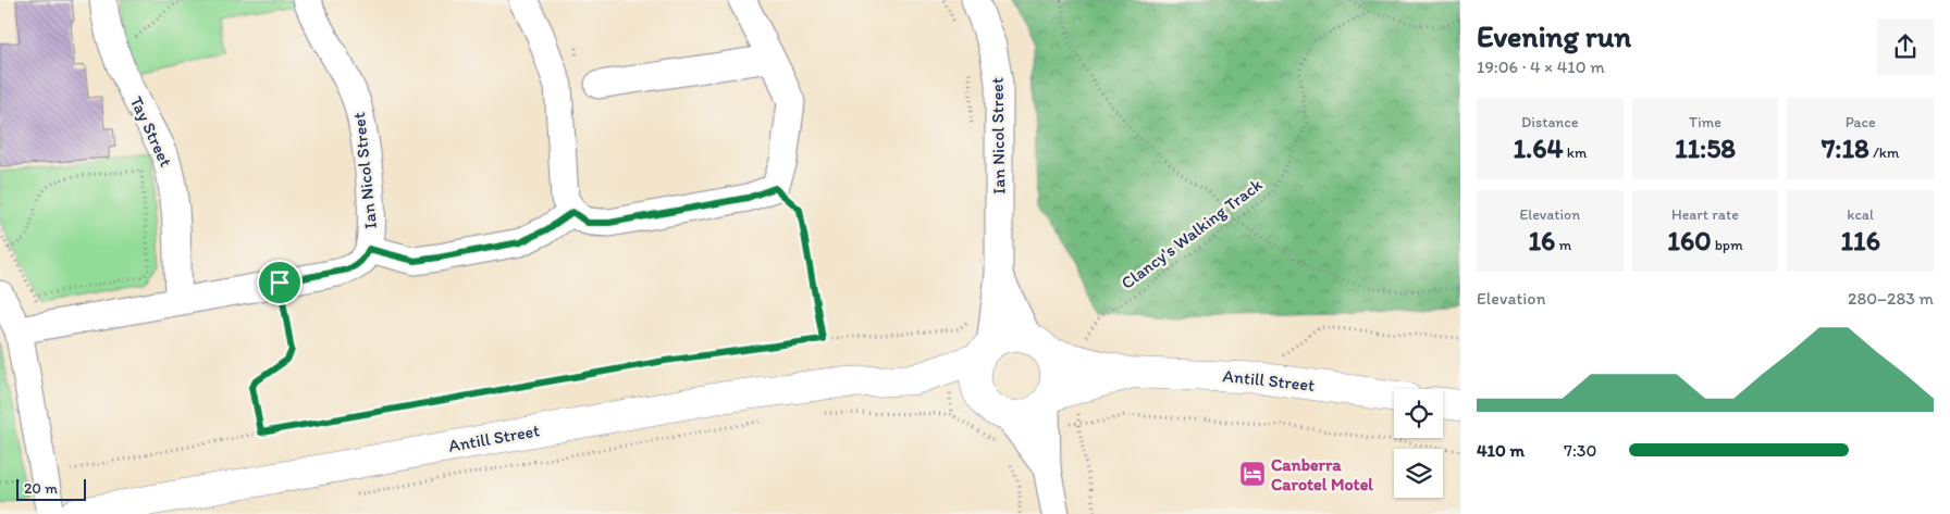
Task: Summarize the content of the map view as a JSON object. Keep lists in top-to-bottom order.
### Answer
{
  "streets": {
    "main road": ["Antill Street"],
    "street": ["Tay Street", "Ian Nicol Street"],
    "path": ["Clancy's Walking Track"]
  },
  "crossings": [
    ["Tay Street", "Ian Nicol Street"],
    ["Ian Nicol Street", "Antill Street"]
  ],
  "places": {
    "hotel": ["Canberra Carotel Motel"]
  },
  "scale_bar": "20 m",
  "page": {
    "heading": ["Evening run", "19:06 · 4 × 410 m"],
    "stats": [
      ["Distance", "1.64 km"],
      ["Time", "11:58"],
      ["Pace", "7:18 /km"],
      ["Elevation", "16 m"],
      ["Heart rate", "160 bpm"],
      ["kcal", "116"]
    ],
    "chart": ["Elevation", "280–283 m"],
    "list": [
      {
        "name": "410 m",
        "note": "7:30"
      }
    ],
    "scale": "20 m"
  }
}
